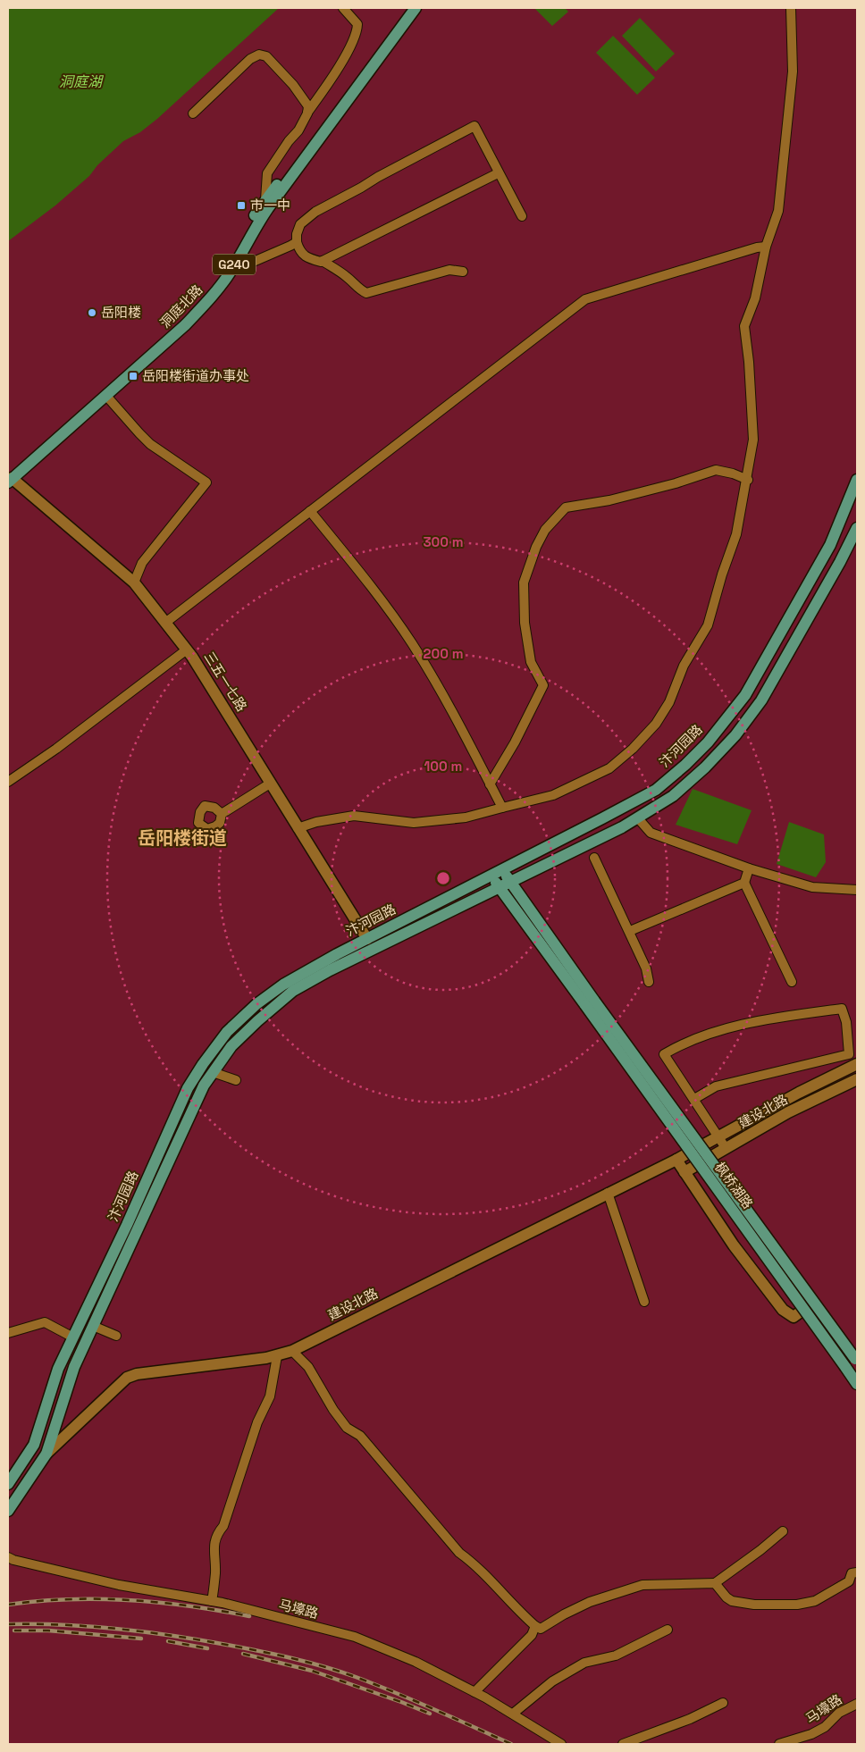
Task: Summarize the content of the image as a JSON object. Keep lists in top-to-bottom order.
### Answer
{
  "streets": {
    "main road": [
      "G240",
      "洞庭北路",
      "三五一七路",
      "汴河园路",
      "建设北路",
      "枫桥湖路"
    ],
    "street": ["马壕路"]
  },
  "crossings": [
    ["洞庭北路", "三五一七路"],
    ["三五一七路", "汴河园路"],
    ["汴河园路", "建设北路"]
  ],
  "districts": ["岳阳楼街道"],
  "water": ["洞庭湖"],
  "places": {
    "transit": ["市一中", "岳阳楼街道办事处"],
    "other": ["岳阳楼"]
  },
  "rings": ["300 m", "200 m", "100 m"]
}
